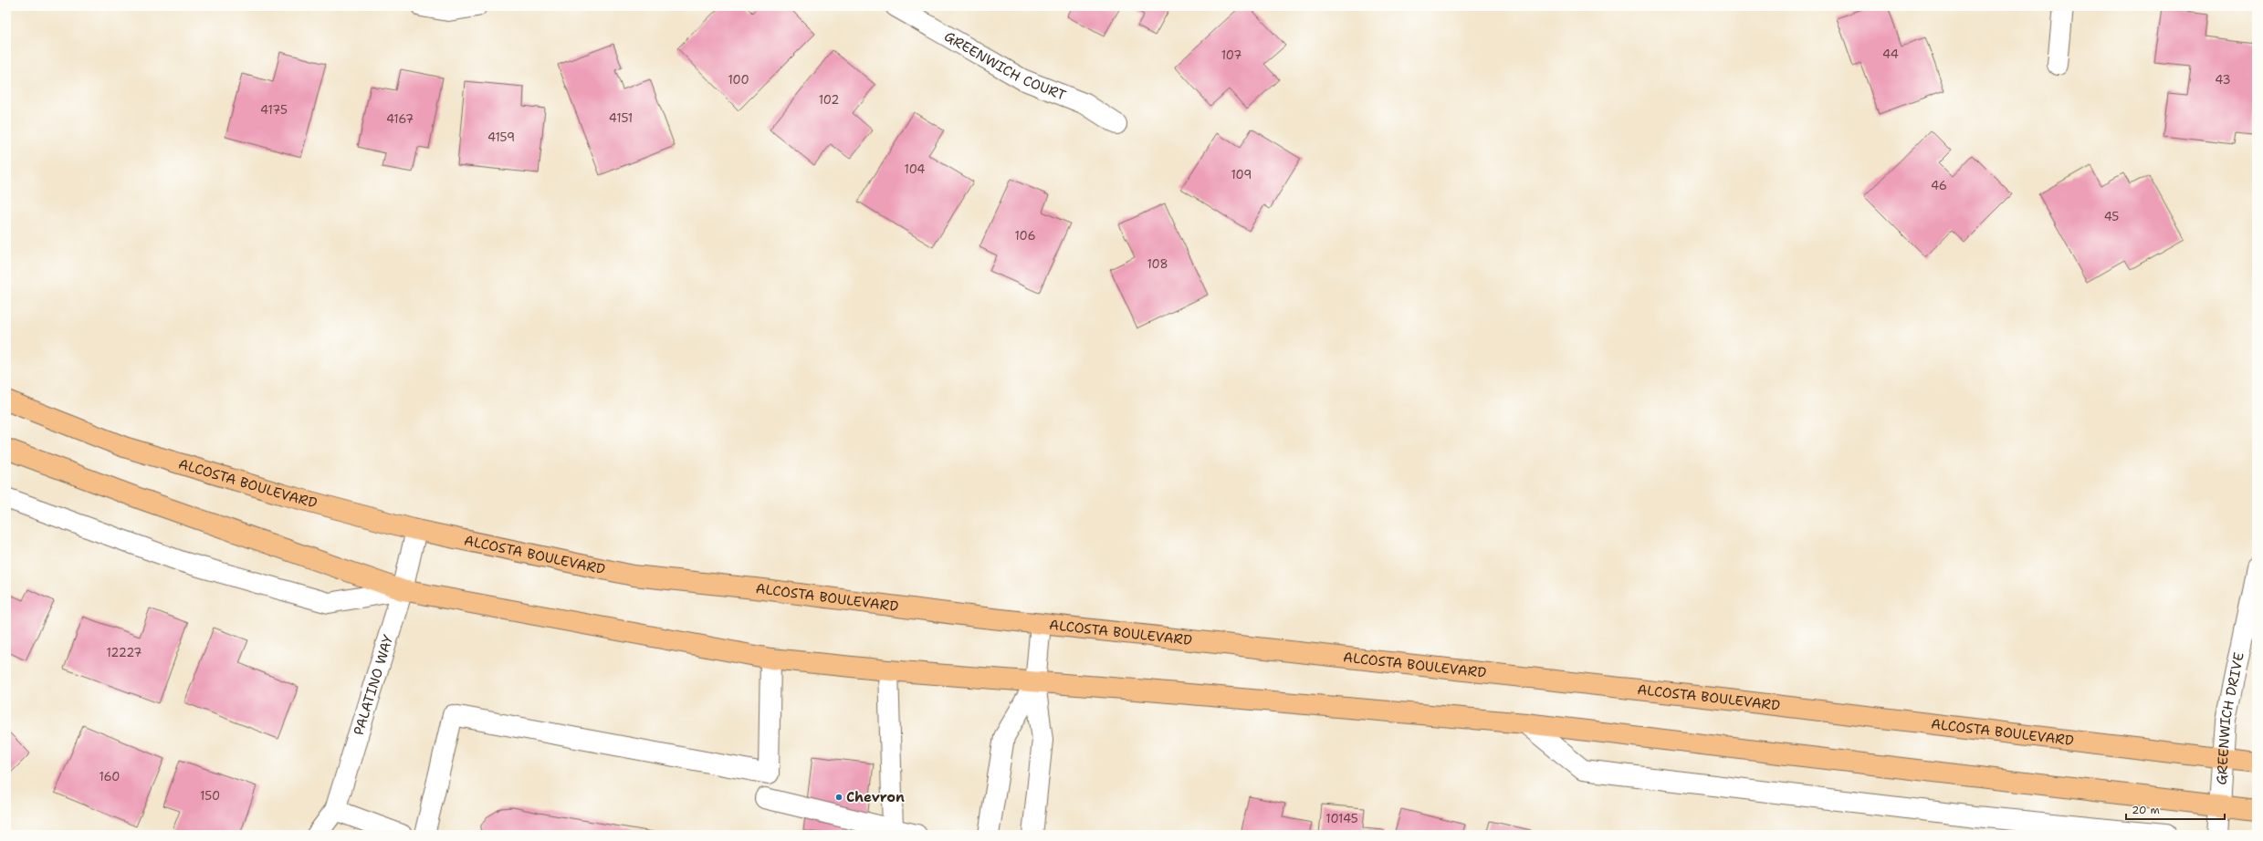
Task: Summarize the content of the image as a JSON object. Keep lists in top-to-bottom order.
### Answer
{
  "streets": {
    "main road": ["ALCOSTA BOULEVARD"],
    "street": ["GREENWICH COURT", "PALATINO WAY", "GREENWICH DRIVE"]
  },
  "crossings": [
    ["ALCOSTA BOULEVARD", "PALATINO WAY"],
    ["ALCOSTA BOULEVARD", "GREENWICH DRIVE"]
  ],
  "places": ["Chevron"],
  "house_numbers": [
    "44",
    "107",
    "100",
    "43",
    "102",
    "4175",
    "4151",
    "4167",
    "4159",
    "104",
    "109",
    "46",
    "45",
    "106",
    "108",
    "12227",
    "160",
    "150",
    "10145"
  ],
  "scale_bar": "20 m"
}
